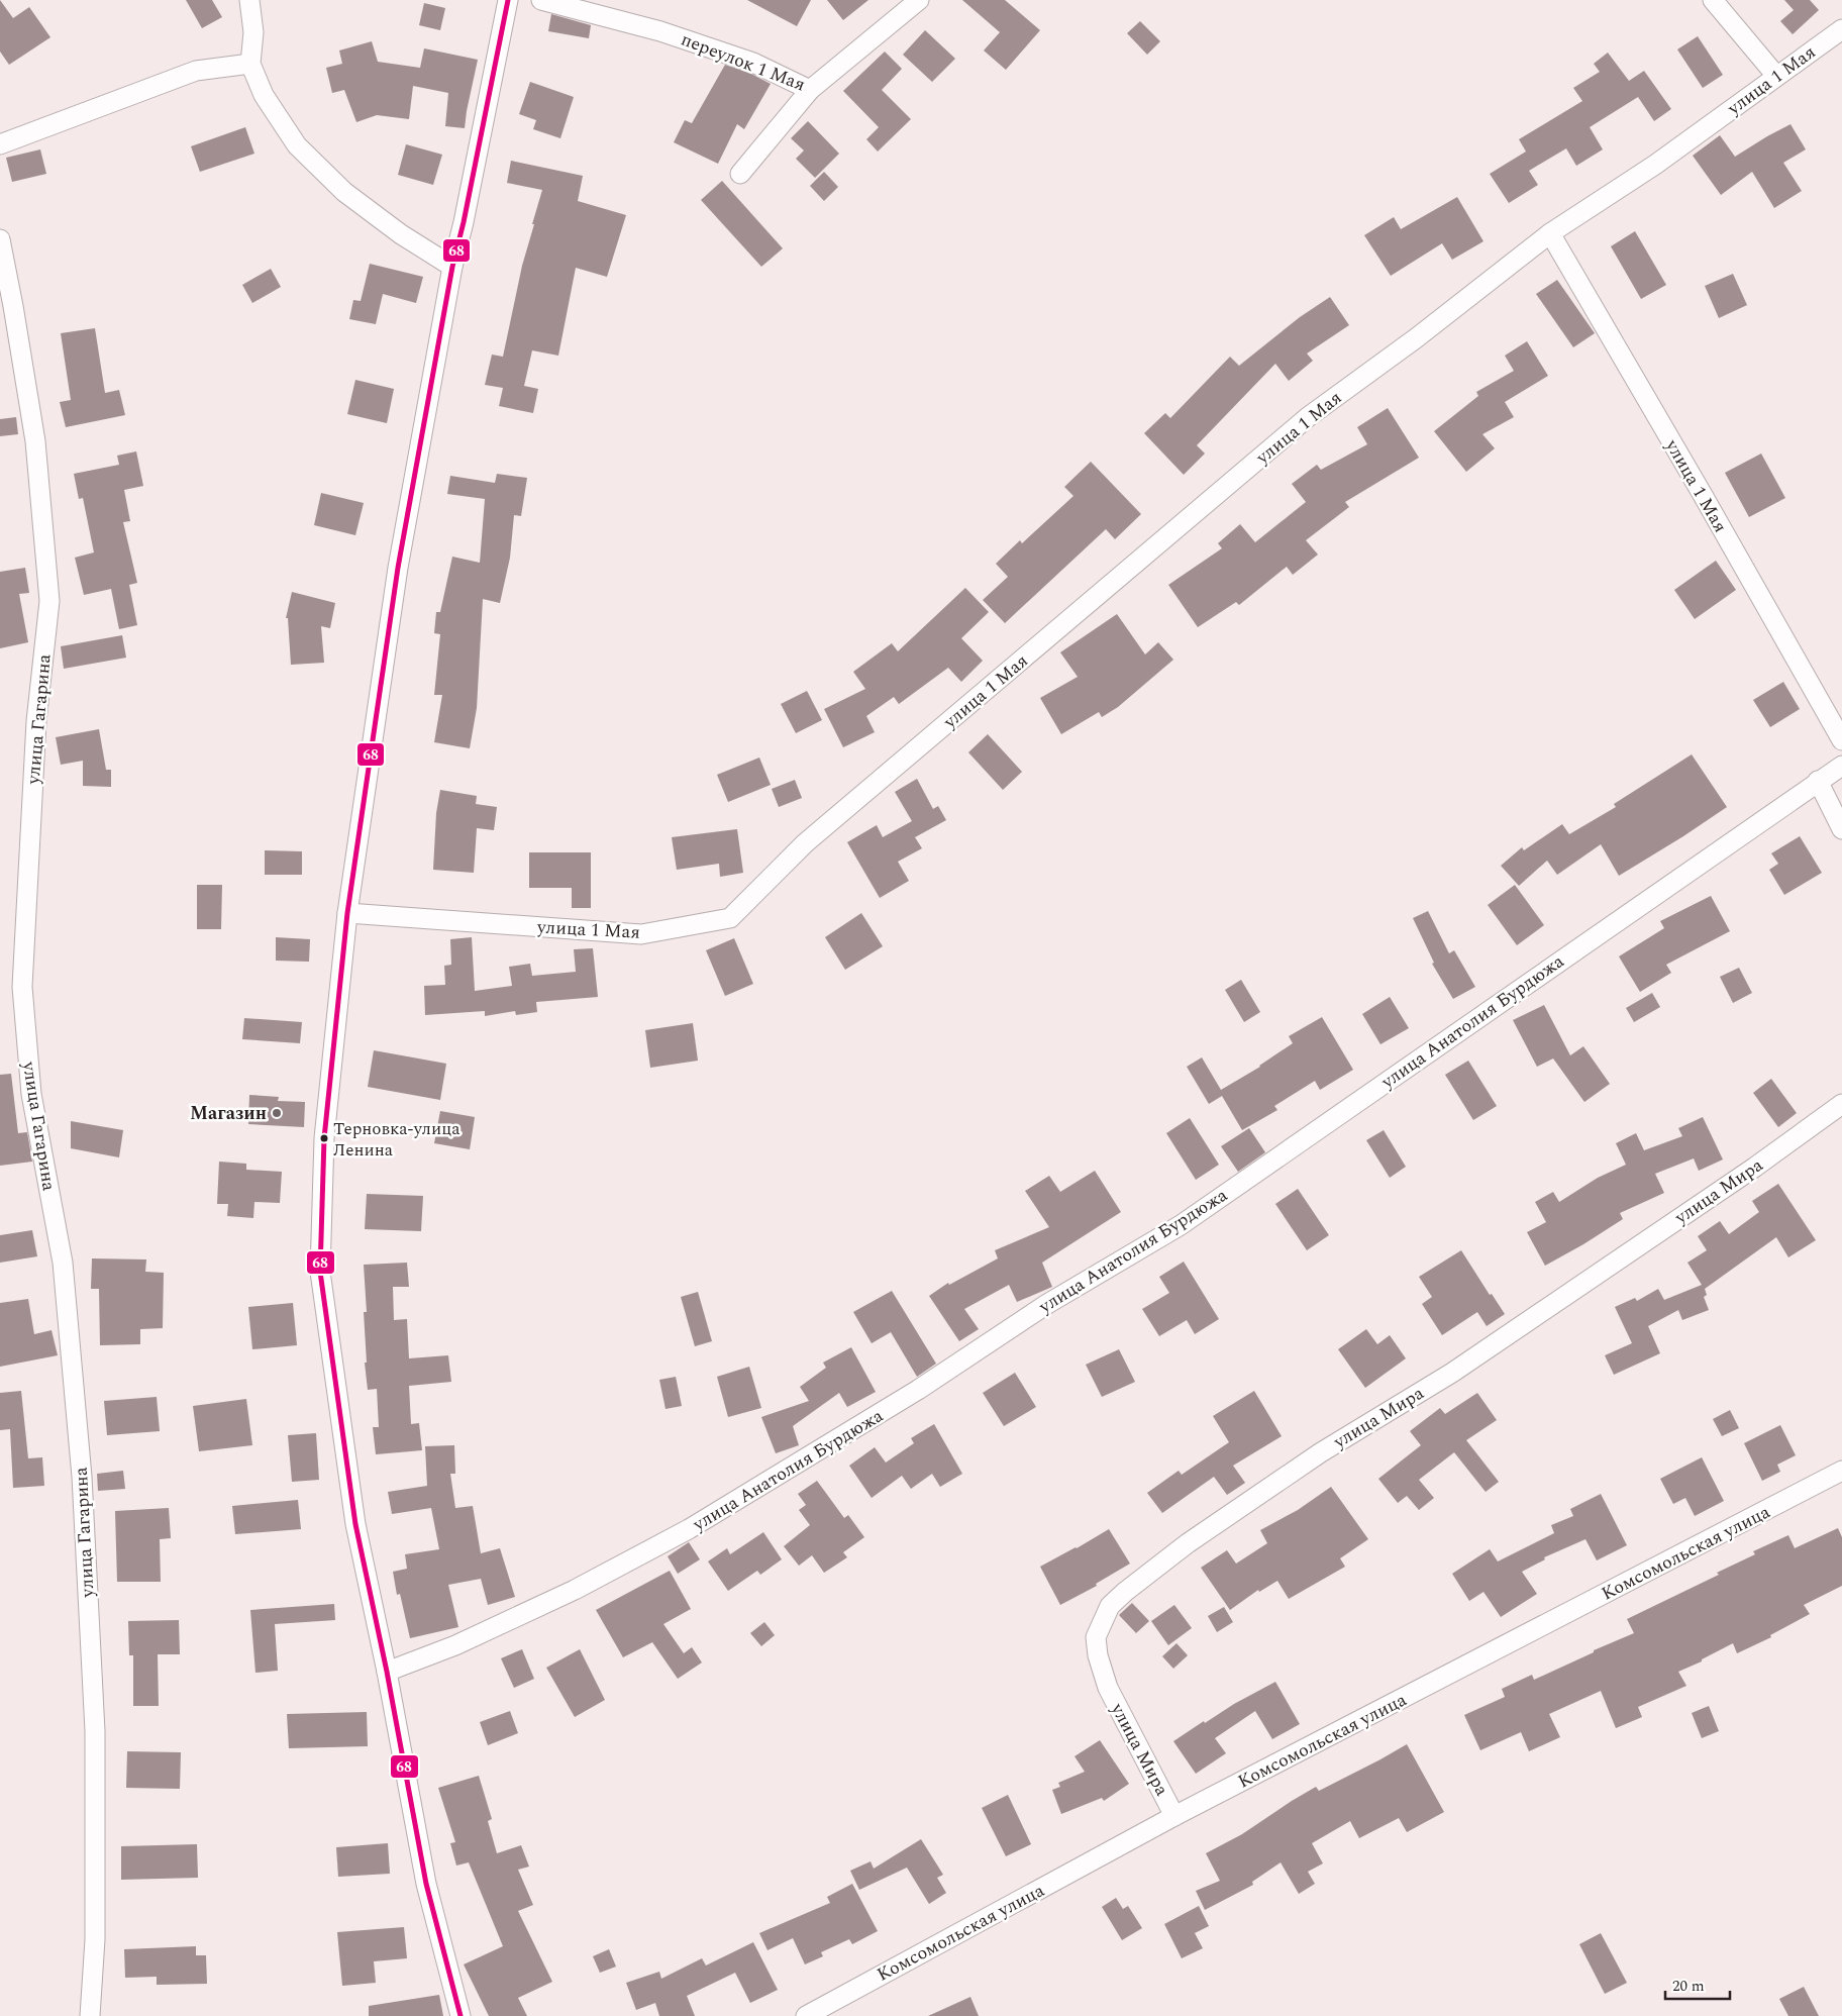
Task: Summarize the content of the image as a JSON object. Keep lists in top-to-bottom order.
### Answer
{
  "streets": {
    "street": [
      "переулок 1 Мая",
      "улица 1 Мая",
      "улица Гагарина",
      "улица Анатолия Бурдюжа",
      "улица Мира",
      "Комсомольская улица"
    ]
  },
  "crossings": [
    ["улица Мира", "Комсомольская улица"]
  ],
  "places": ["Магазин", "Терновка-улица Ленина"],
  "lines": ["transit line 68"],
  "scale_bar": "20 m"
}
